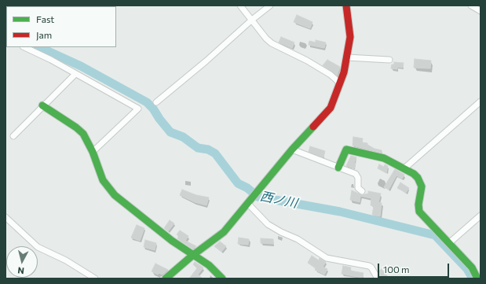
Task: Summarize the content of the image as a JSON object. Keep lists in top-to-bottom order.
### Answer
{
  "water": ["西ノ川"],
  "legend": ["Fast", "Jam"],
  "scale_bar": "100 m",
  "north": "bottom"
}
